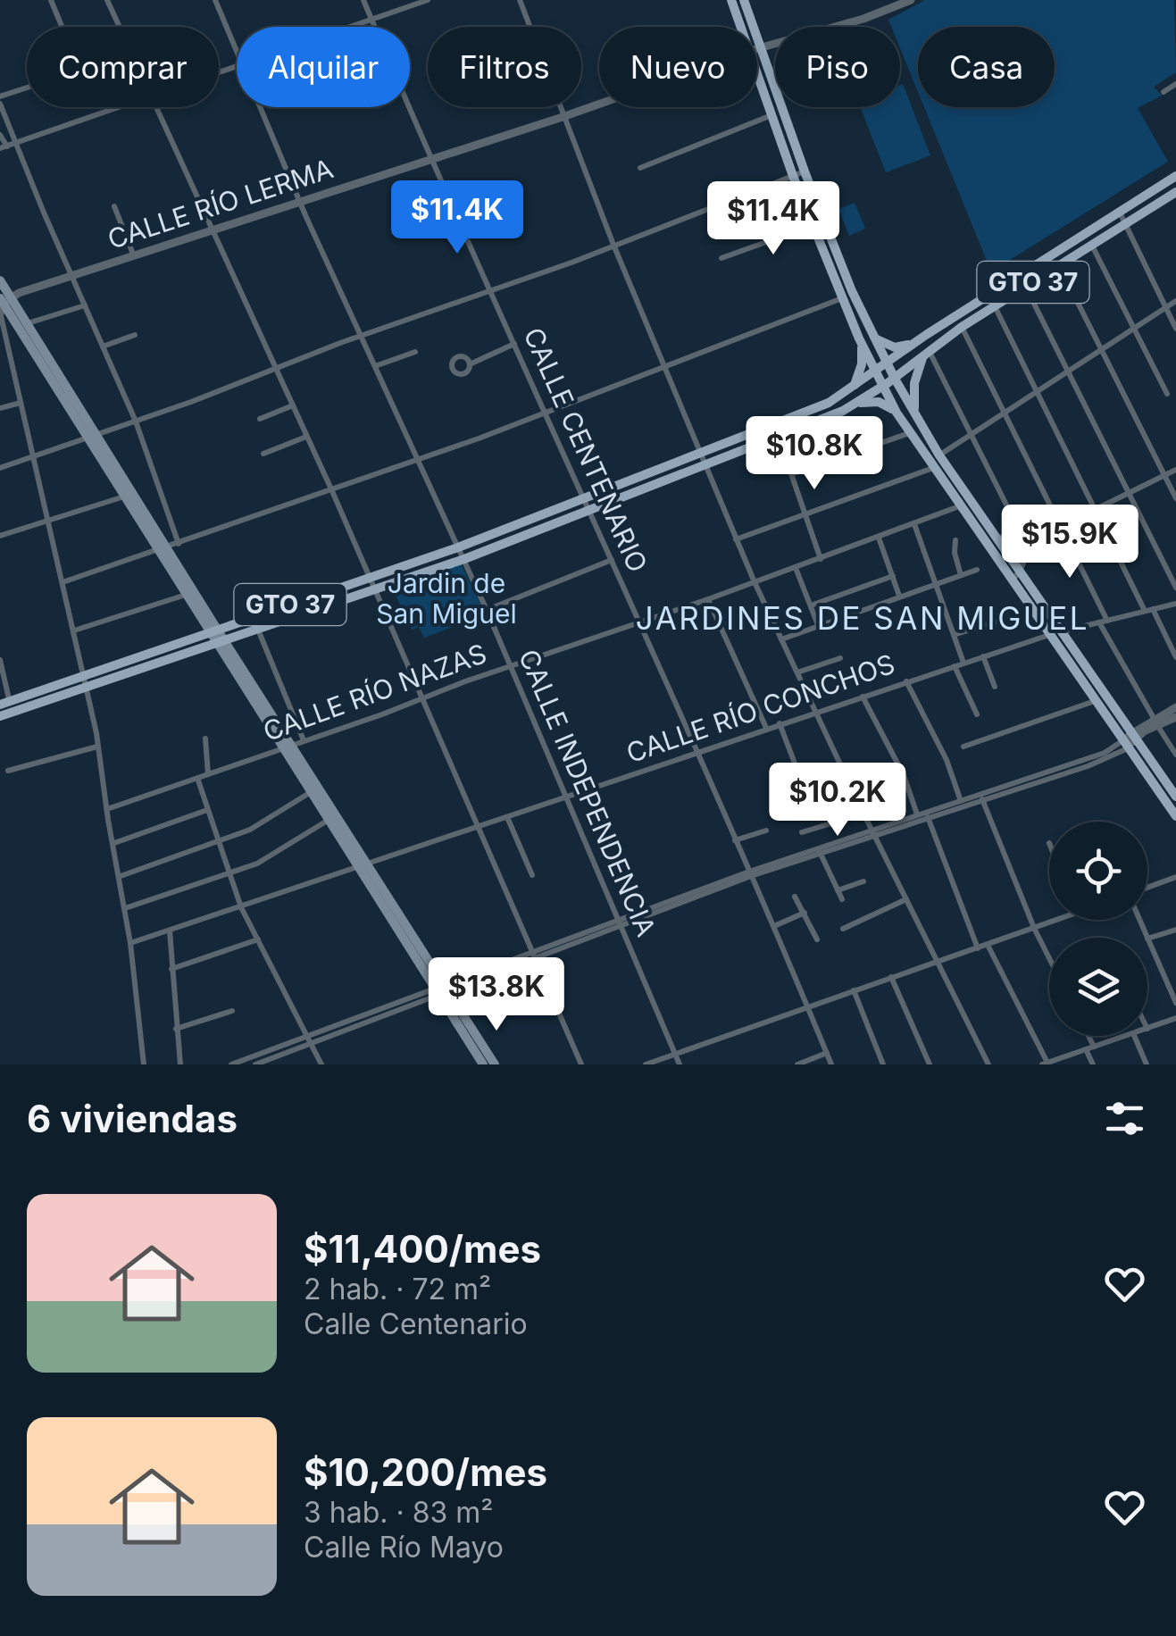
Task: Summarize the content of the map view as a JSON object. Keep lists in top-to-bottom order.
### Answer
{
  "streets": {
    "main road": ["GTO 37"],
    "street": [
      "CALLE RÍO LERMA",
      "CALLE CENTENARIO",
      "CALLE RÍO NAZAS",
      "CALLE RÍO CONCHOS",
      "CALLE INDEPENDENCIA"
    ]
  },
  "crossings": [
    ["CALLE RÍO LERMA", "CALLE CENTENARIO"],
    ["CALLE RÍO LERMA", "CALLE INDEPENDENCIA"],
    ["GTO 37", "CALLE CENTENARIO"],
    ["GTO 37", "CALLE INDEPENDENCIA"],
    ["CALLE CENTENARIO", "CALLE RÍO NAZAS"],
    ["CALLE CENTENARIO", "CALLE RÍO CONCHOS"],
    ["CALLE RÍO NAZAS", "CALLE INDEPENDENCIA"],
    ["CALLE RÍO CONCHOS", "CALLE INDEPENDENCIA"]
  ],
  "districts": ["JARDINES DE SAN MIGUEL"],
  "parks": ["Jardin de San Miguel"],
  "page": {
    "chip": [
      "Comprar",
      "Alquilar",
      "Filtros",
      "Nuevo",
      "Piso",
      "Casa"
    ],
    "price": [
      "$11.4K",
      "$11.4K",
      "$10.8K",
      "$15.9K",
      "$10.2K",
      "$13.8K"
    ],
    "heading": "6 viviendas",
    "list": [
      {
        "name": "$11,400/mes",
        "note": "2 hab. · 72 m² · Calle Centenario"
      },
      {
        "name": "$10,200/mes",
        "note": "3 hab. · 83 m² · Calle Río Mayo"
      }
    ]
  }
}
